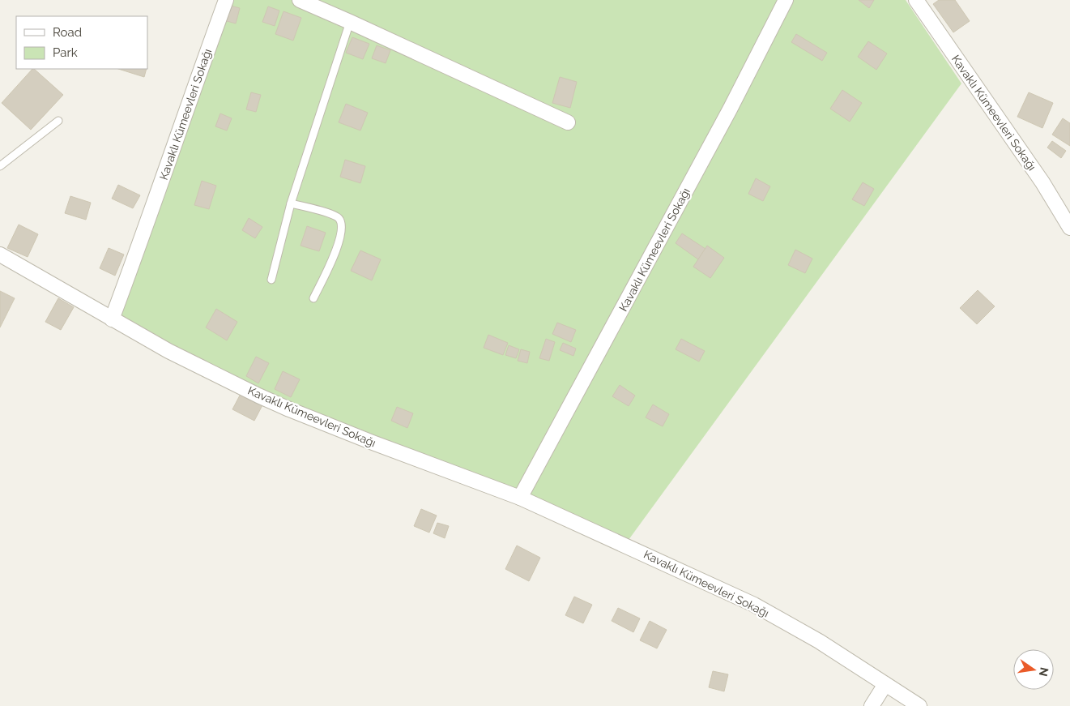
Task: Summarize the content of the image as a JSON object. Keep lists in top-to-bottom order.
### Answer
{
  "streets": {
    "street": ["Kavaklı Kümeevleri Sokağı"]
  },
  "legend": ["Road", "Park"],
  "north": "right"
}
